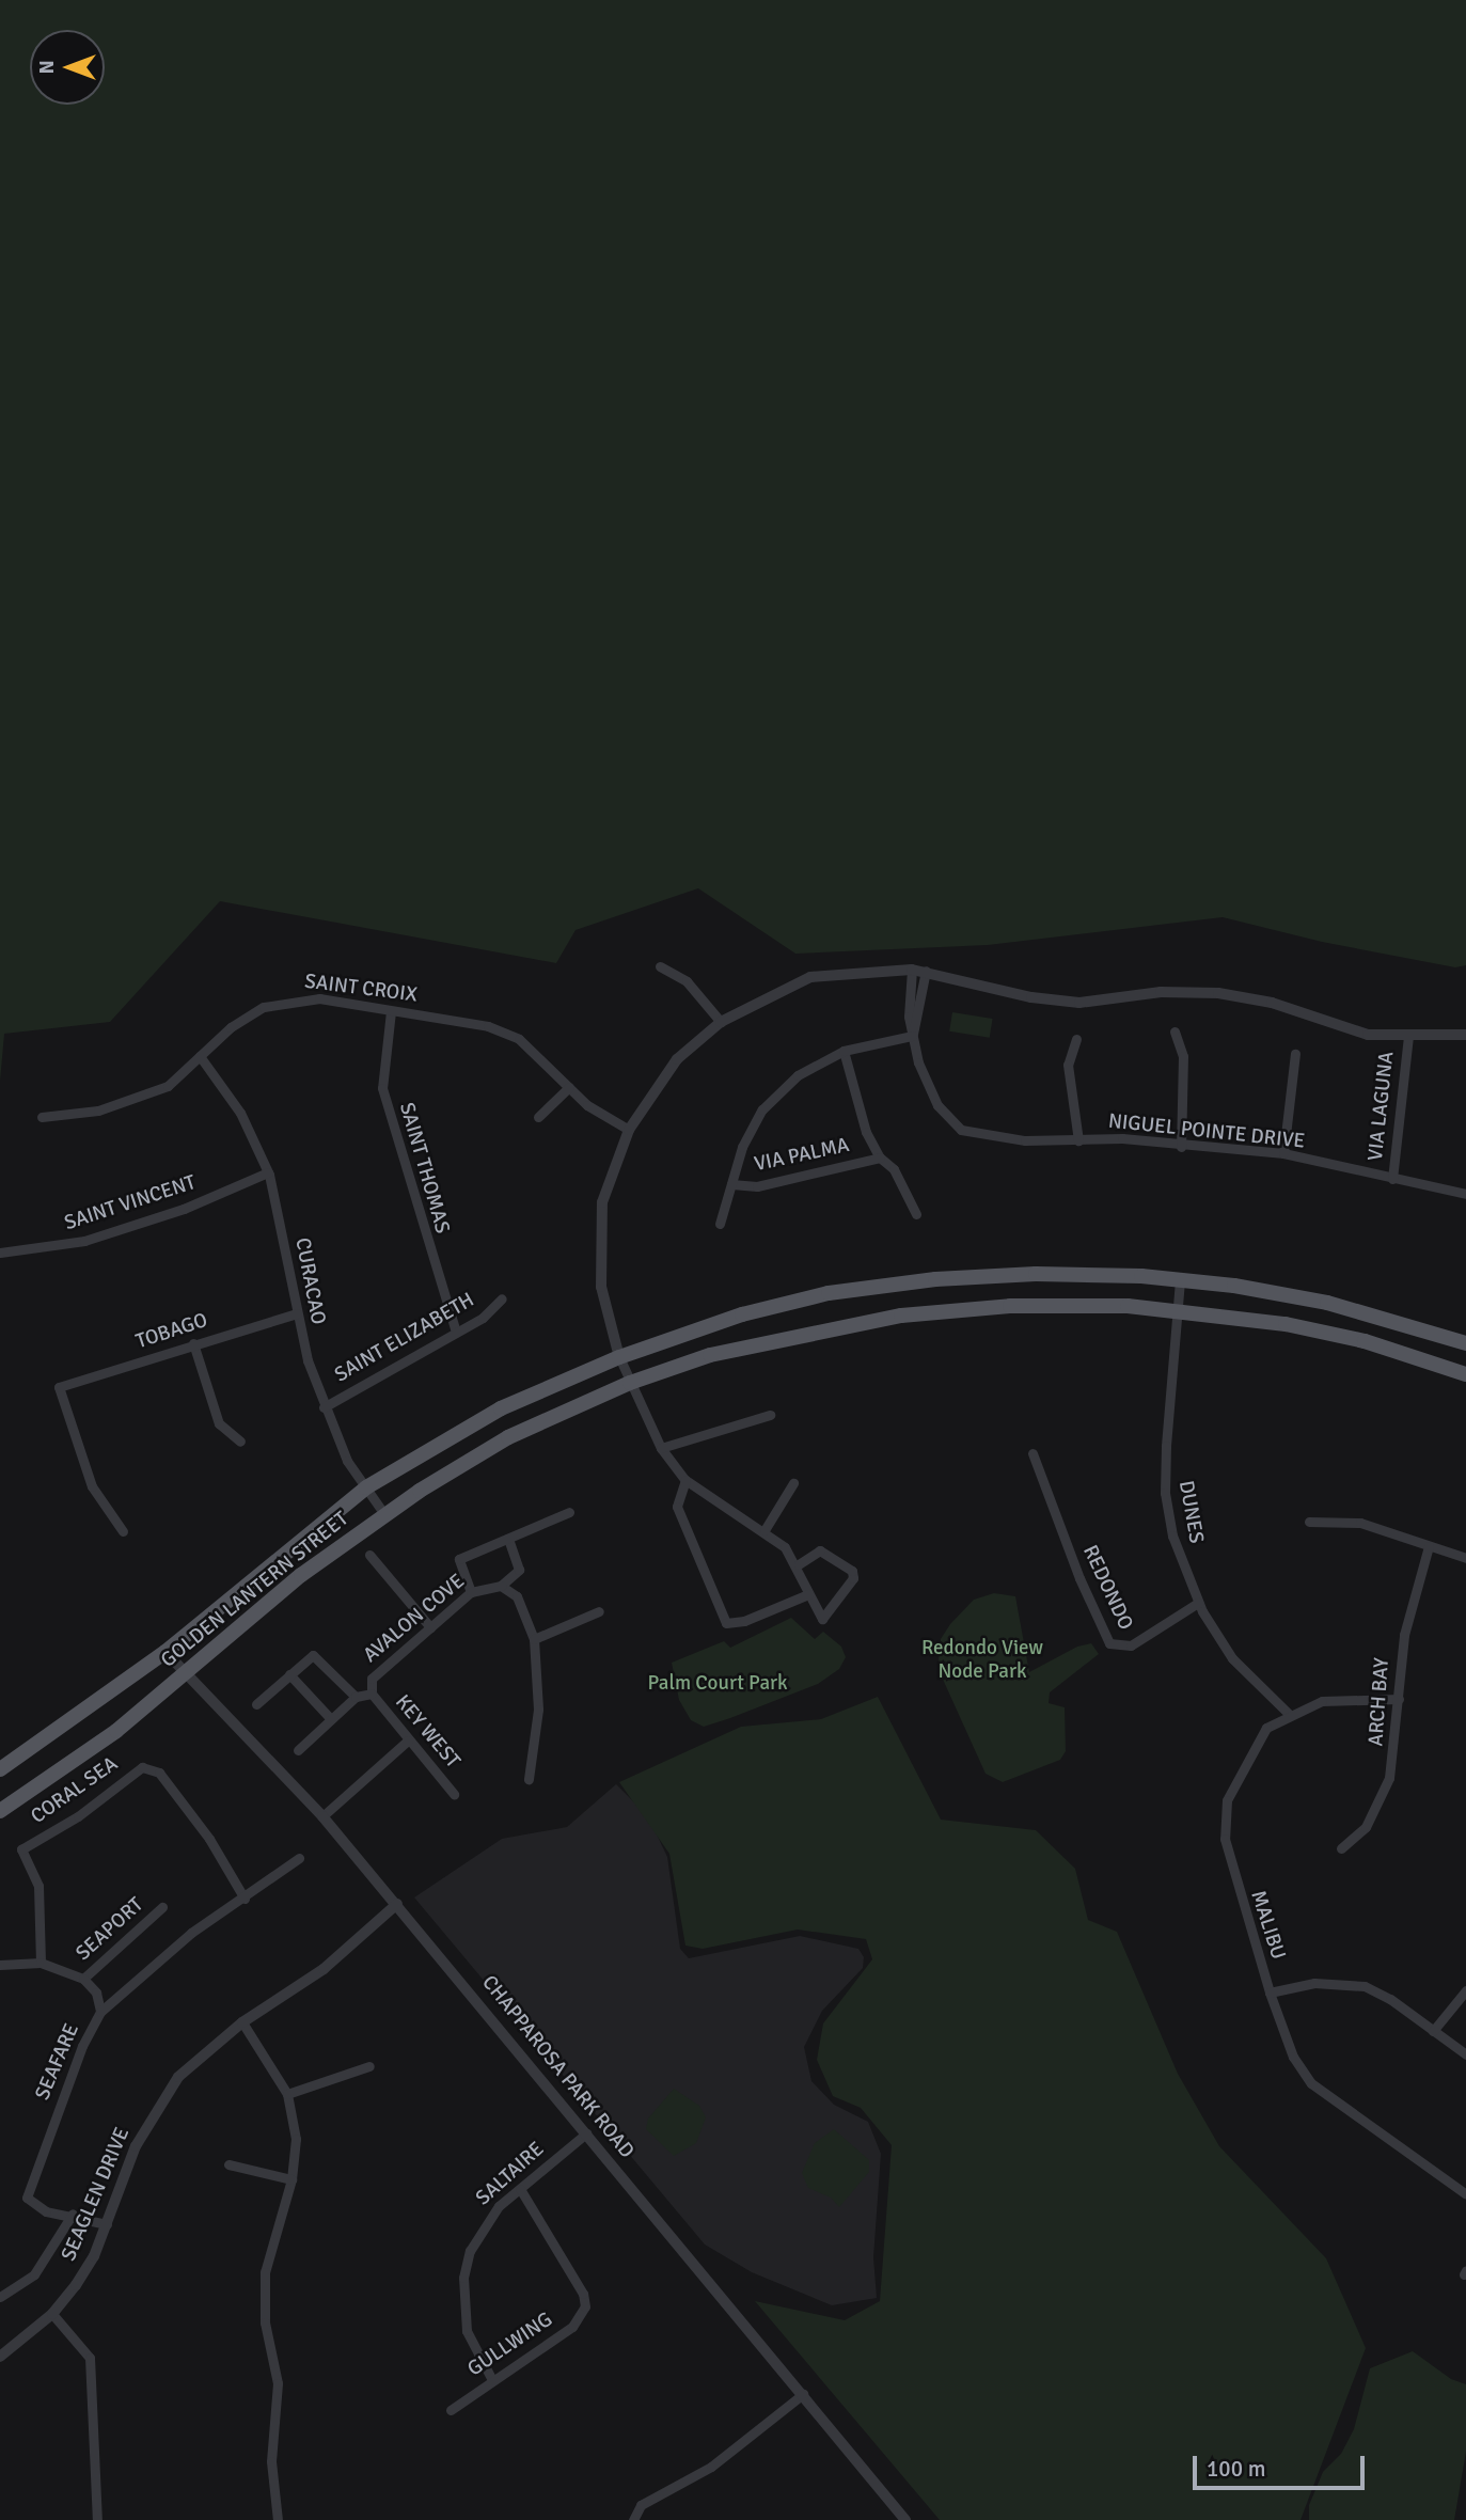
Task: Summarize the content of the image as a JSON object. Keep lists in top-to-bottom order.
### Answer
{
  "streets": {
    "main road": ["GOLDEN LANTERN STREET"],
    "street": [
      "SAINT CROIX",
      "VIA LAGUNA",
      "NIGUEL POINTE DRIVE",
      "VIA PALMA",
      "SAINT THOMAS",
      "SAINT VINCENT",
      "CURACAO",
      "TOBAGO",
      "SAINT ELIZABETH",
      "DUNES",
      "REDONDO",
      "AVALON COVE",
      "ARCH BAY",
      "KEY WEST",
      "CORAL SEA",
      "MALIBU",
      "SEAPORT",
      "SEAFARE",
      "CHAPPAROSA PARK ROAD",
      "SALTAIRE",
      "SEAGLEN DRIVE",
      "GULLWING"
    ]
  },
  "crossings": [
    ["SAINT CROIX", "SAINT THOMAS"],
    ["SAINT CROIX", "CURACAO"],
    ["VIA LAGUNA", "NIGUEL POINTE DRIVE"],
    ["SAINT THOMAS", "SAINT ELIZABETH"],
    ["SAINT VINCENT", "CURACAO"],
    ["CURACAO", "TOBAGO"],
    ["CURACAO", "SAINT ELIZABETH"],
    ["CURACAO", "GOLDEN LANTERN STREET"],
    ["DUNES", "REDONDO"],
    ["DUNES", "GOLDEN LANTERN STREET"],
    ["DUNES", "MALIBU"],
    ["GOLDEN LANTERN STREET", "CHAPPAROSA PARK ROAD"],
    ["AVALON COVE", "KEY WEST"],
    ["ARCH BAY", "MALIBU"],
    ["CORAL SEA", "SEAPORT"],
    ["CORAL SEA", "SEAFARE"],
    ["SEAPORT", "SEAFARE"],
    ["SEAFARE", "SEAGLEN DRIVE"],
    ["CHAPPAROSA PARK ROAD", "SALTAIRE"],
    ["CHAPPAROSA PARK ROAD", "SEAGLEN DRIVE"],
    ["SALTAIRE", "GULLWING"]
  ],
  "parks": ["Redondo View Node Park", "Palm Court Park"],
  "scale_bar": "100 m",
  "north": "left"
}
